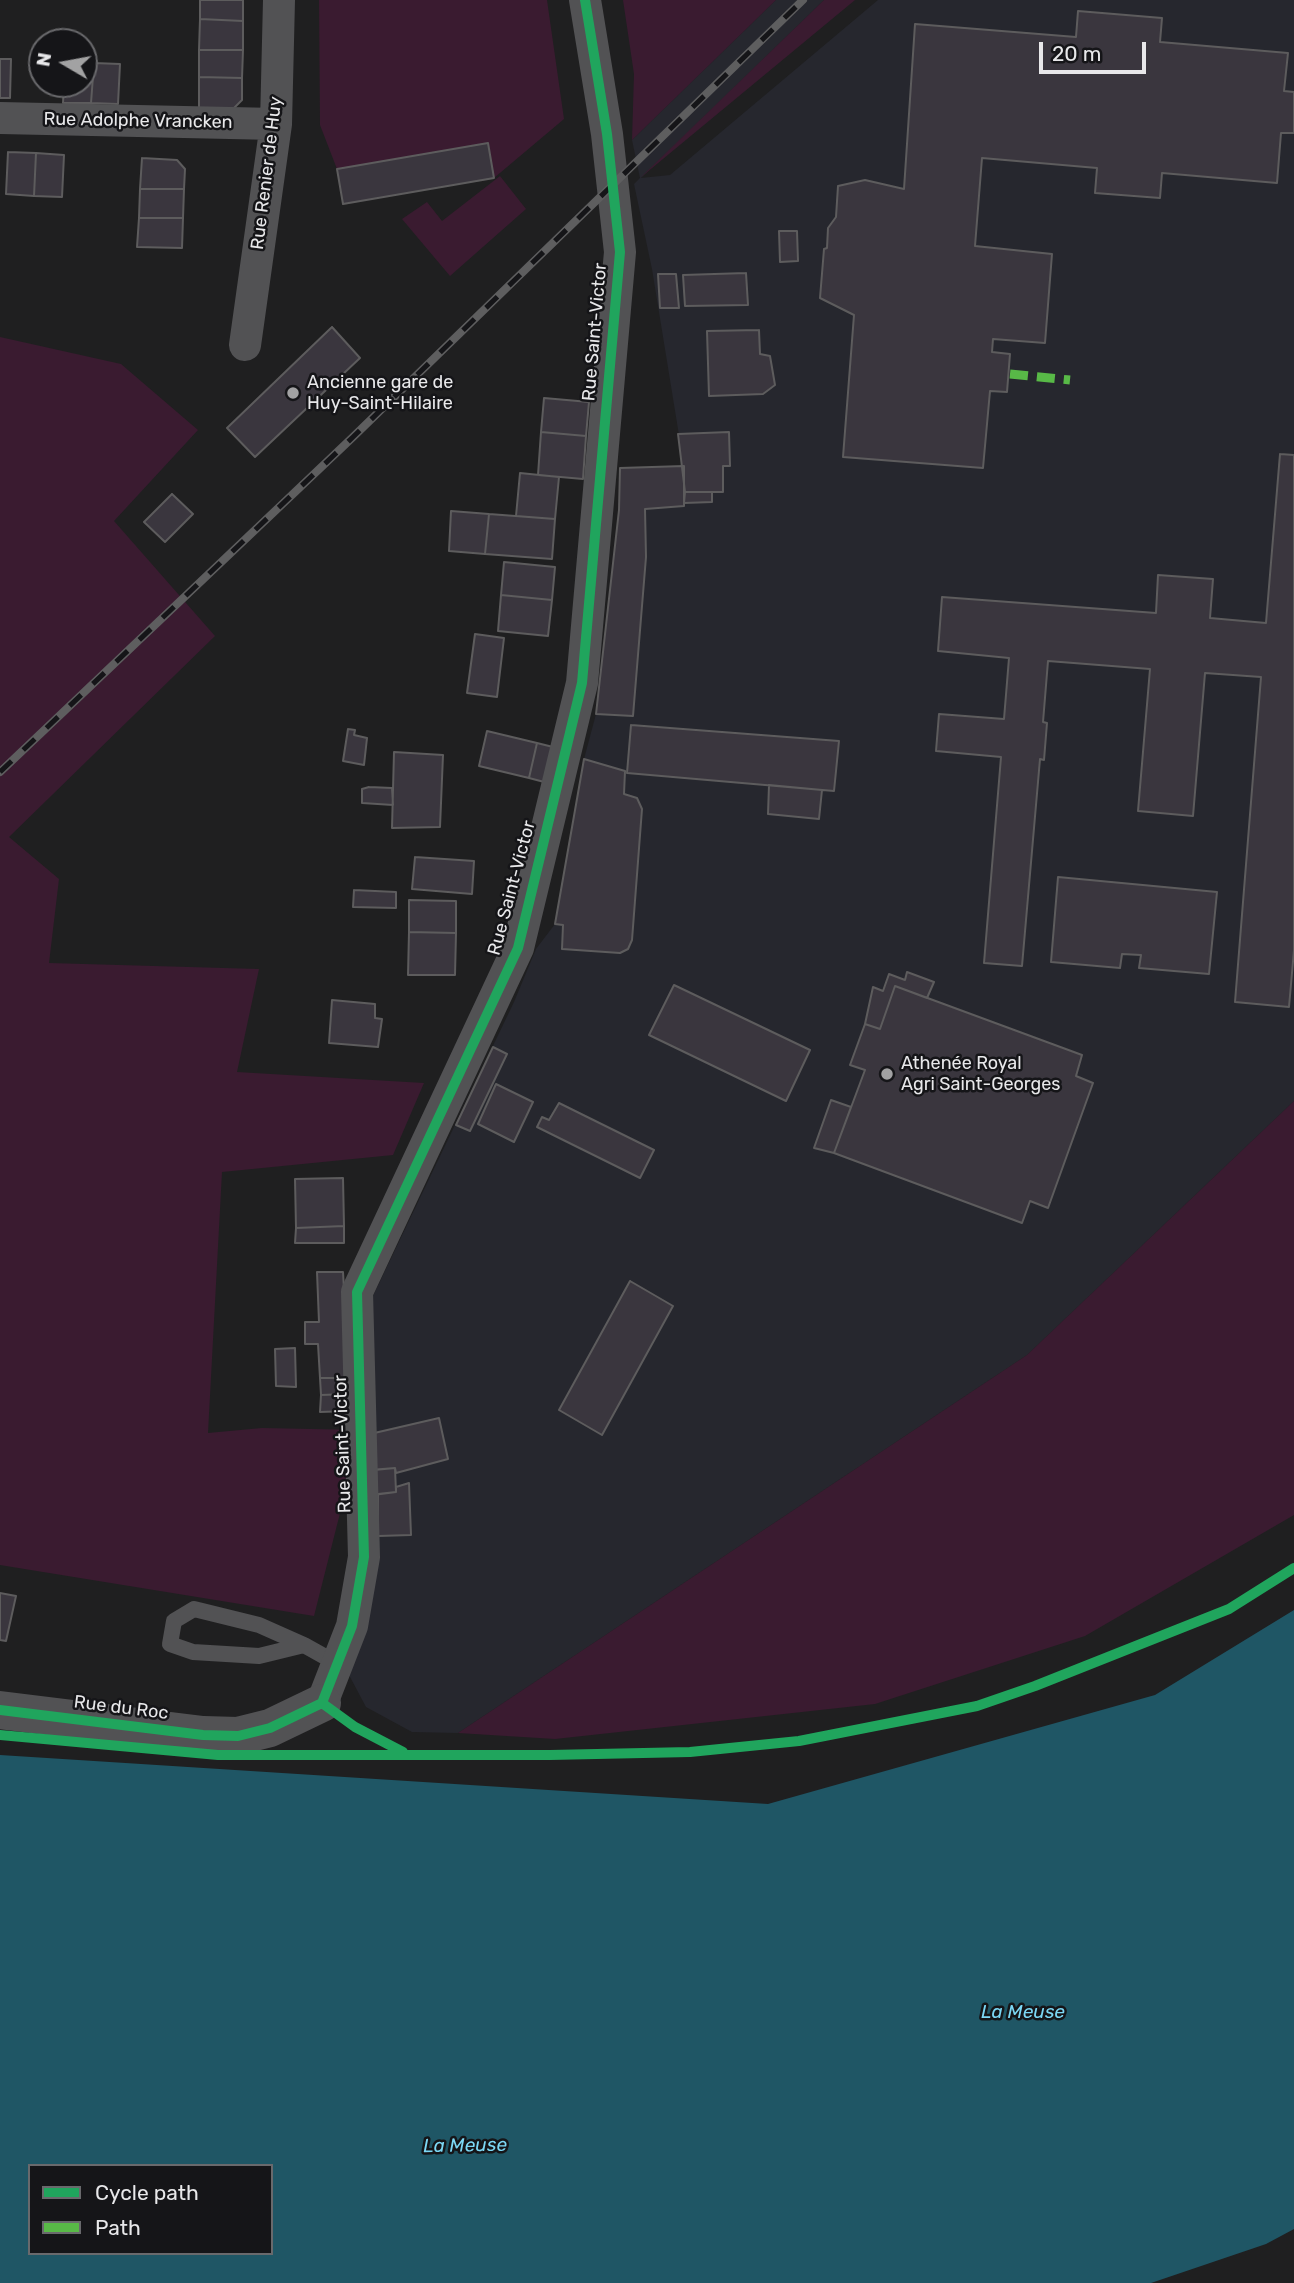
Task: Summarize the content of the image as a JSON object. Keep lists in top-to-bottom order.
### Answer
{
  "streets": {
    "street": [
      "Rue Adolphe Vrancken",
      "Rue Renier de Huy",
      "Rue Saint-Victor",
      "Rue du Roc"
    ]
  },
  "crossings": [
    ["Rue Adolphe Vrancken", "Rue Renier de Huy"],
    ["Rue Saint-Victor", "Rue du Roc"]
  ],
  "water": ["La Meuse"],
  "places": ["Ancienne gare de Huy-Saint-Hilaire", "Athenée Royal Agri Saint-Georges"],
  "legend": ["Cycle path", "Path"],
  "scale_bar": "20 m",
  "north": "left"
}
